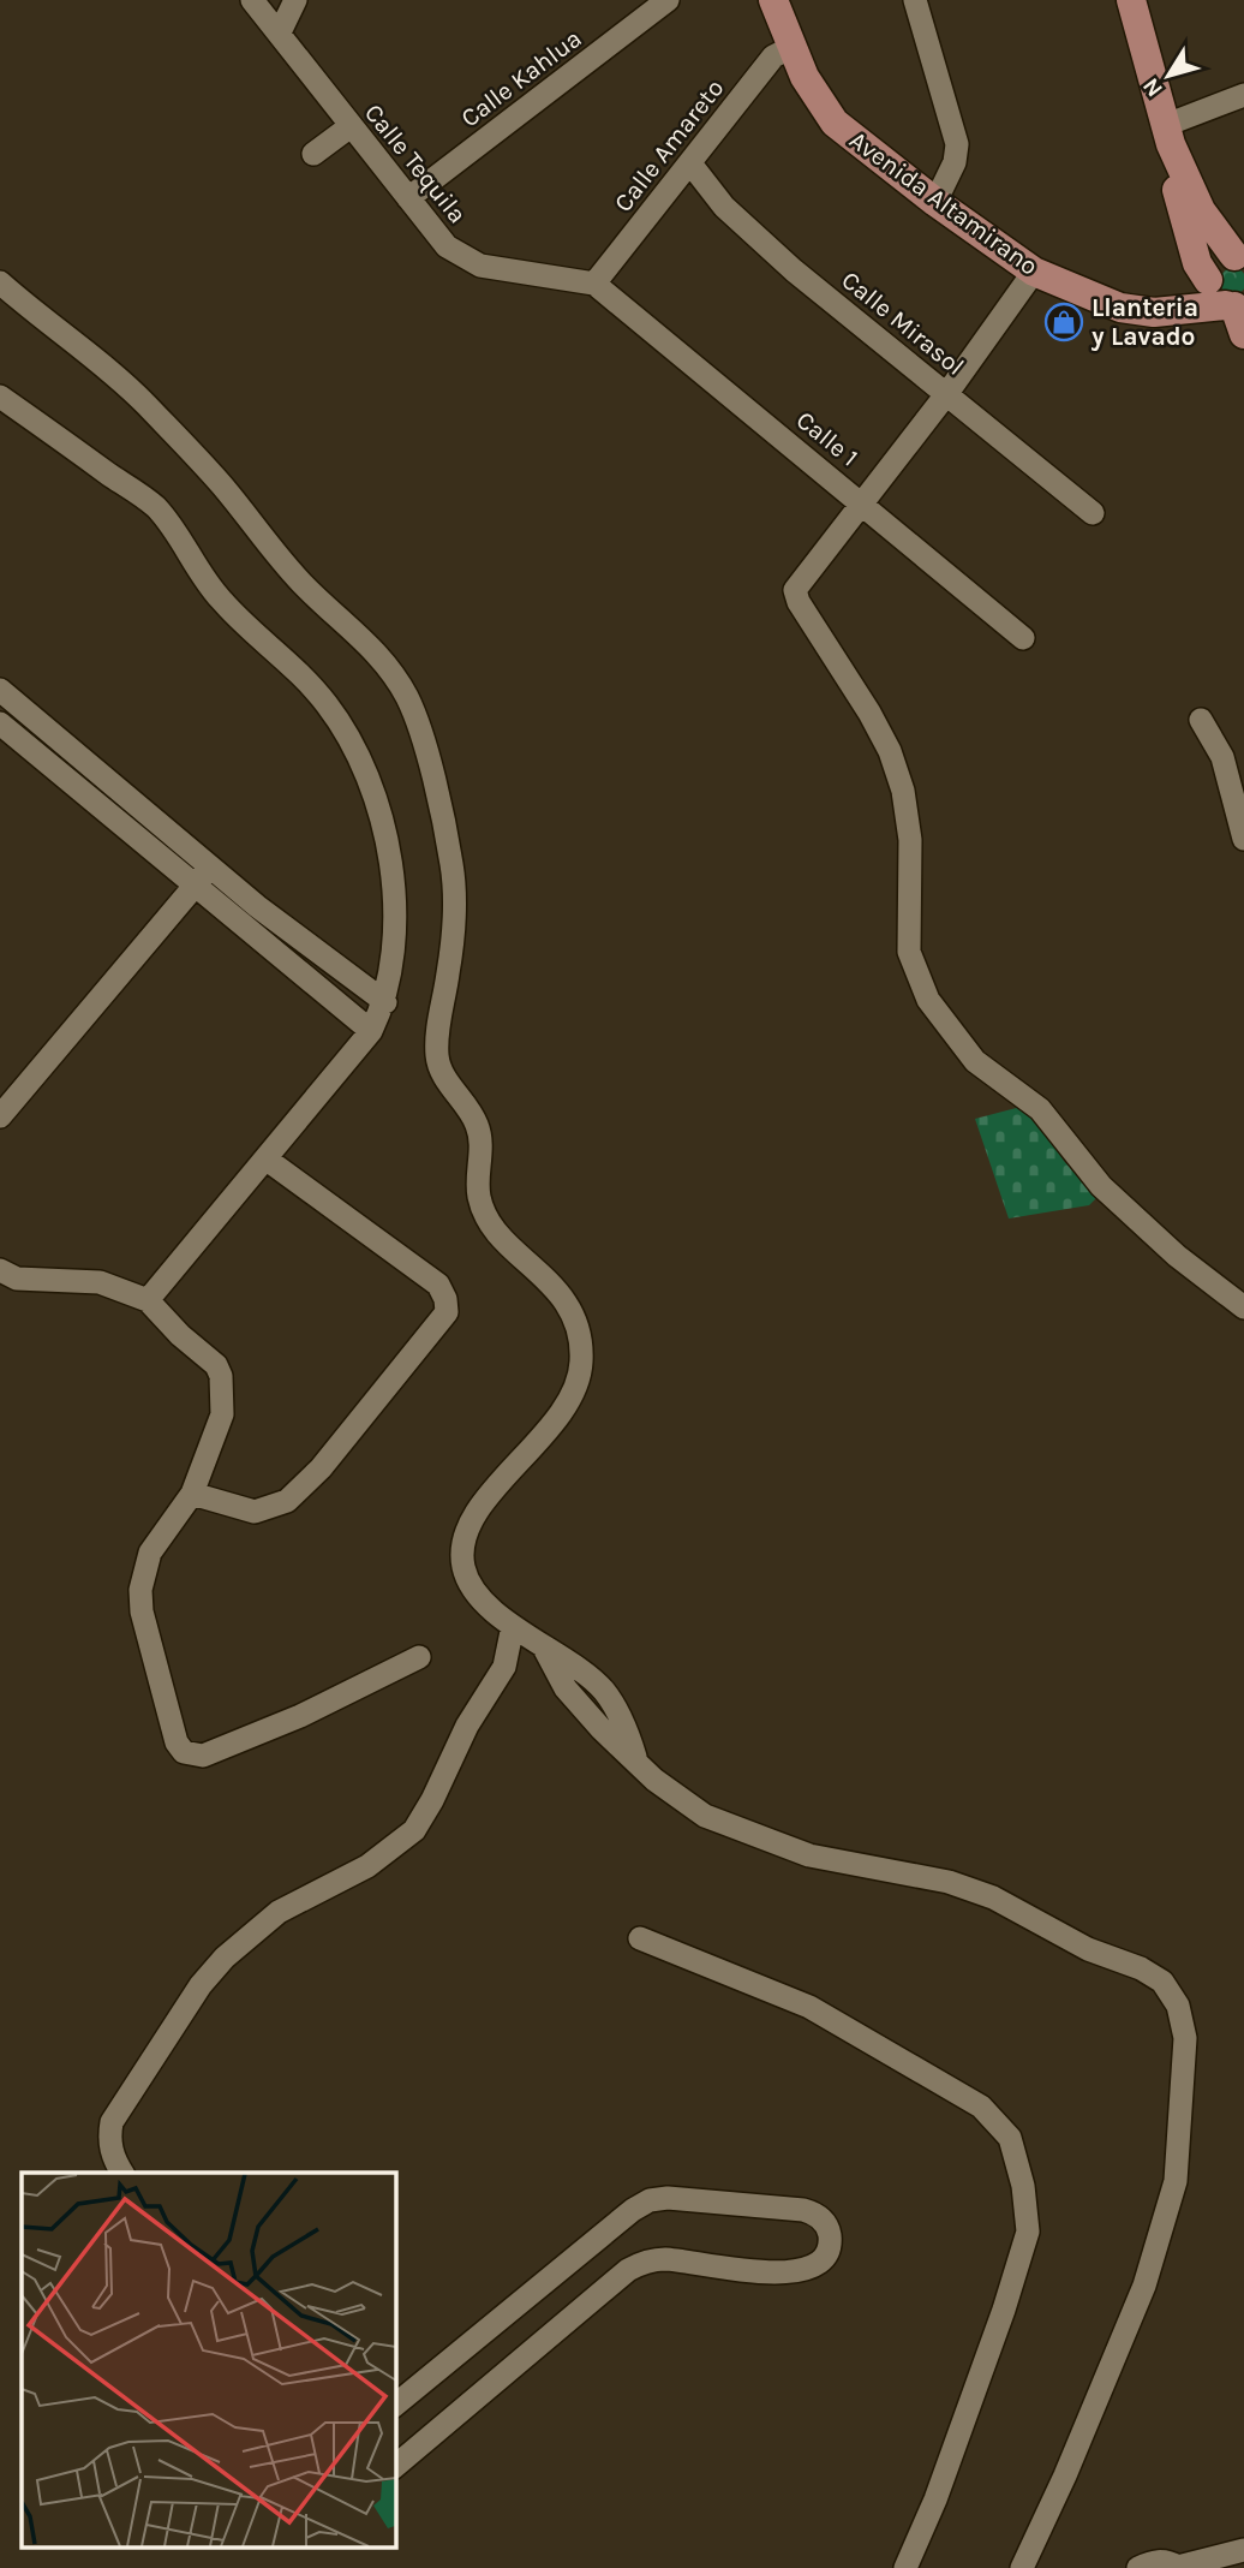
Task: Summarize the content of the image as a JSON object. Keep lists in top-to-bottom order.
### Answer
{
  "streets": {
    "main road": ["Avenida Altamirano"],
    "street": [
      "Calle Kahlua",
      "Calle Amareto",
      "Calle Tequila",
      "Calle Mirasol",
      "Calle 1"
    ]
  },
  "crossings": [
    ["Calle Kahlua", "Calle Tequila"],
    ["Calle Amareto", "Calle Tequila"],
    ["Calle Amareto", "Avenida Altamirano"],
    ["Calle Amareto", "Calle Mirasol"],
    ["Calle Amareto", "Calle 1"],
    ["Calle Tequila", "Calle 1"]
  ],
  "places": {
    "shop": ["Llanteria y Lavado"]
  },
  "north": "bottom left"
}
